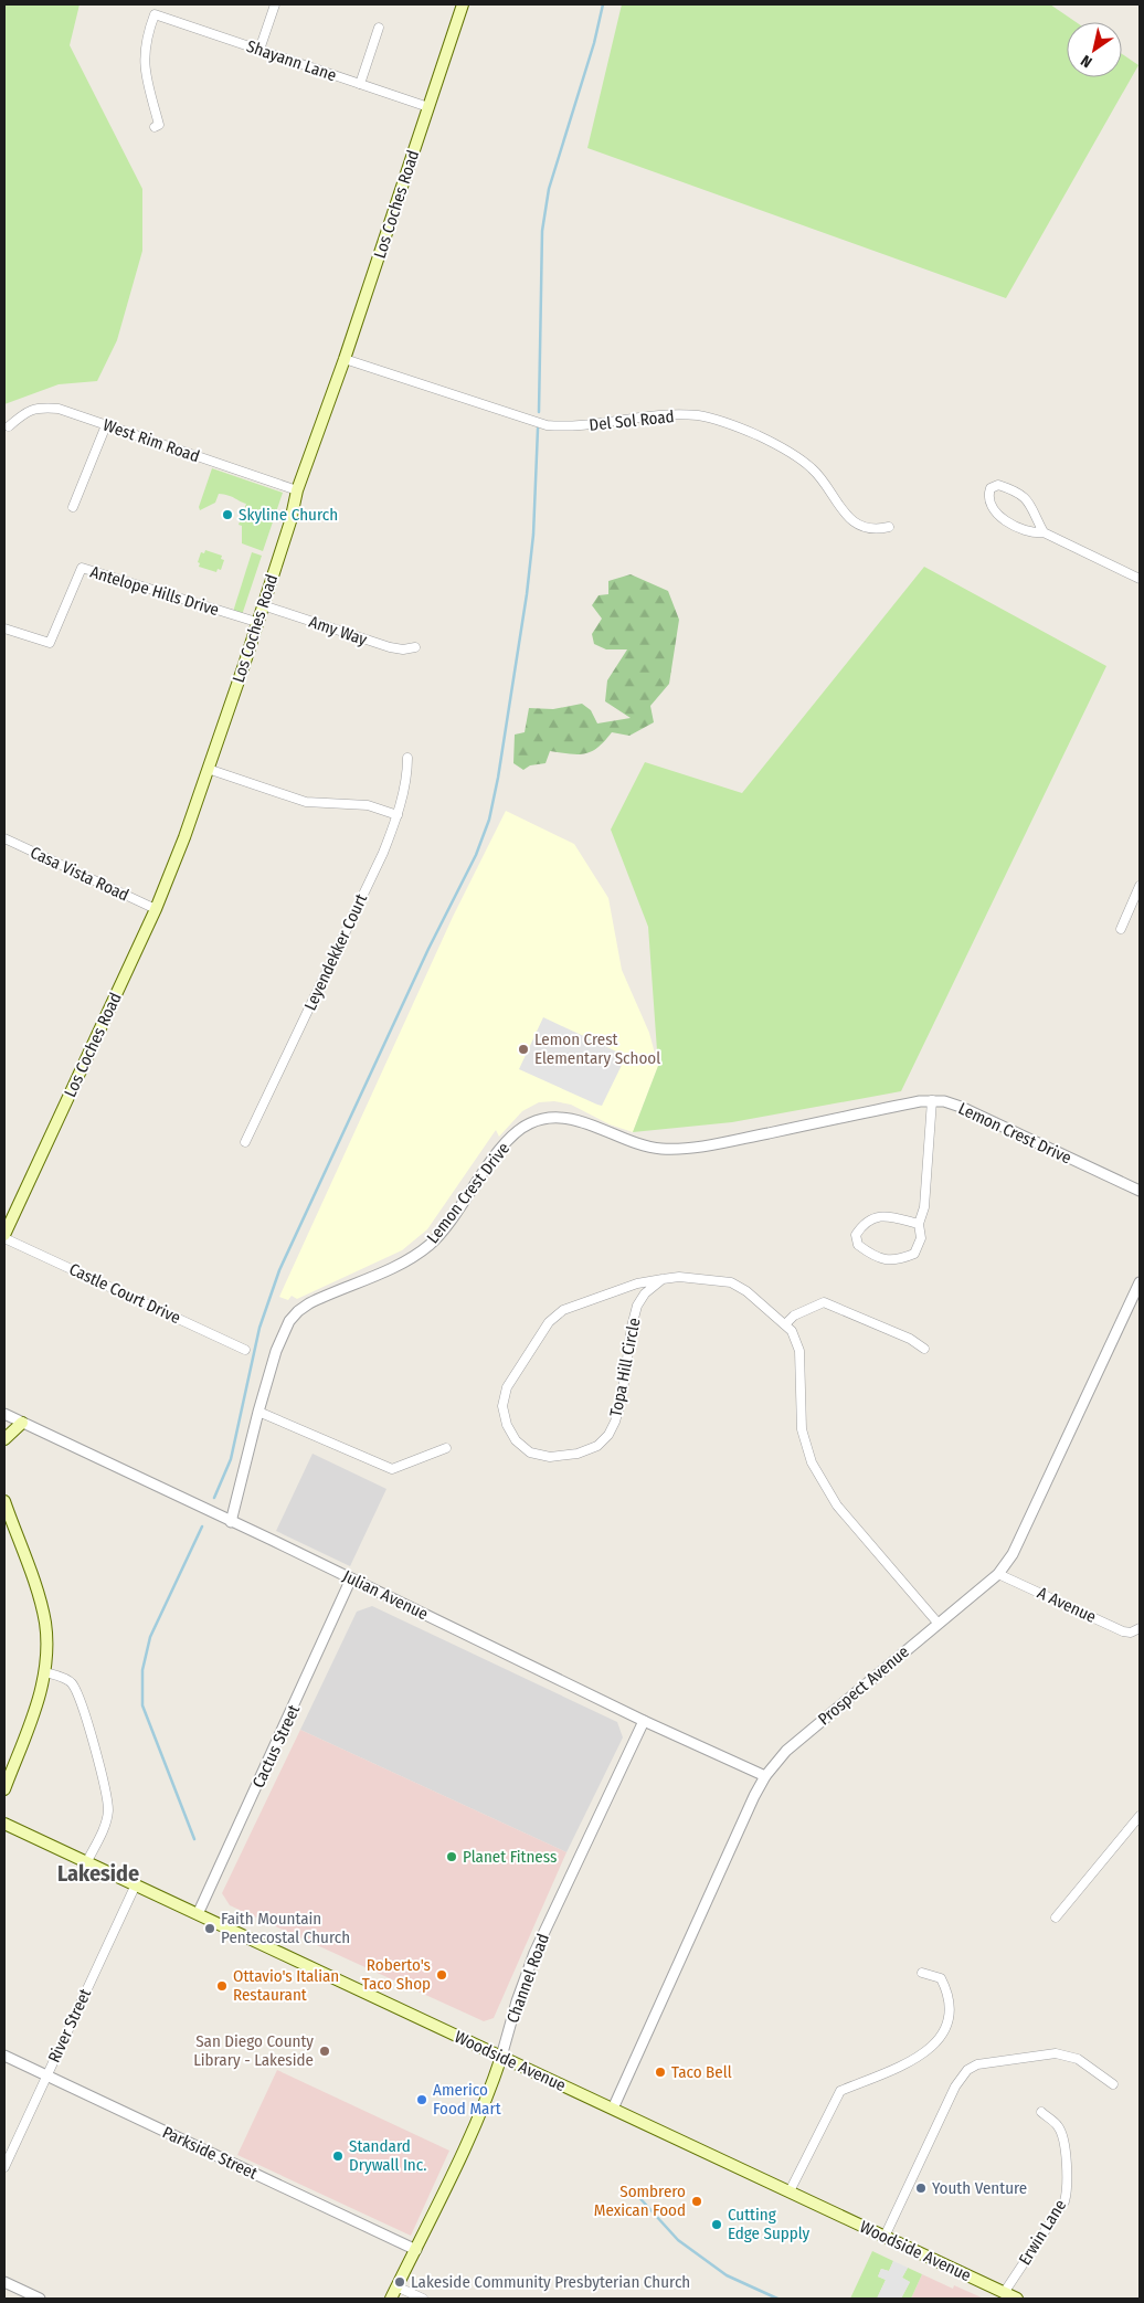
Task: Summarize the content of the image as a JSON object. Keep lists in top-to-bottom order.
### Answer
{
  "streets": {
    "main road": ["Los Coches Road", "Channel Road", "Woodside Avenue"],
    "street": [
      "Shayann Lane",
      "Del Sol Road",
      "West Rim Road",
      "Antelope Hills Drive",
      "Amy Way",
      "Casa Vista Road",
      "Leyendekker Court",
      "Lemon Crest Drive",
      "Castle Court Drive",
      "Topa Hill Circle",
      "Julian Avenue",
      "A Avenue",
      "Prospect Avenue",
      "Cactus Street",
      "River Street",
      "Parkside Street",
      "Erwin Lane"
    ]
  },
  "crossings": [
    ["Shayann Lane", "Los Coches Road"],
    ["Los Coches Road", "Del Sol Road"],
    ["Los Coches Road", "West Rim Road"],
    ["Los Coches Road", "Antelope Hills Drive"],
    ["Los Coches Road", "Amy Way"],
    ["Los Coches Road", "Casa Vista Road"],
    ["Los Coches Road", "Castle Court Drive"],
    ["Lemon Crest Drive", "Julian Avenue"],
    ["Topa Hill Circle", "Prospect Avenue"],
    ["Julian Avenue", "Prospect Avenue"],
    ["Julian Avenue", "Cactus Street"],
    ["Julian Avenue", "Channel Road"],
    ["A Avenue", "Prospect Avenue"],
    ["Prospect Avenue", "Woodside Avenue"],
    ["Cactus Street", "Woodside Avenue"],
    ["Channel Road", "Woodside Avenue"],
    ["Channel Road", "Parkside Street"],
    ["River Street", "Woodside Avenue"],
    ["River Street", "Parkside Street"],
    ["Woodside Avenue", "Erwin Lane"]
  ],
  "districts": ["Lakeside"],
  "places": [
    "Skyline Church",
    "Lemon Crest Elementary School",
    "Planet Fitness",
    "Faith Mountain Pentecostal Church",
    "Roberto's Taco Shop",
    "Ottavio's Italian Restaurant",
    "San Diego County Library - Lakeside",
    "Taco Bell",
    "Americo Food Mart",
    "Standard Drywall Inc.",
    "Youth Venture",
    "Sombrero Mexican Food",
    "Cutting Edge Supply",
    "Lakeside Community Presbyterian Church"
  ],
  "north": "bottom left"
}
